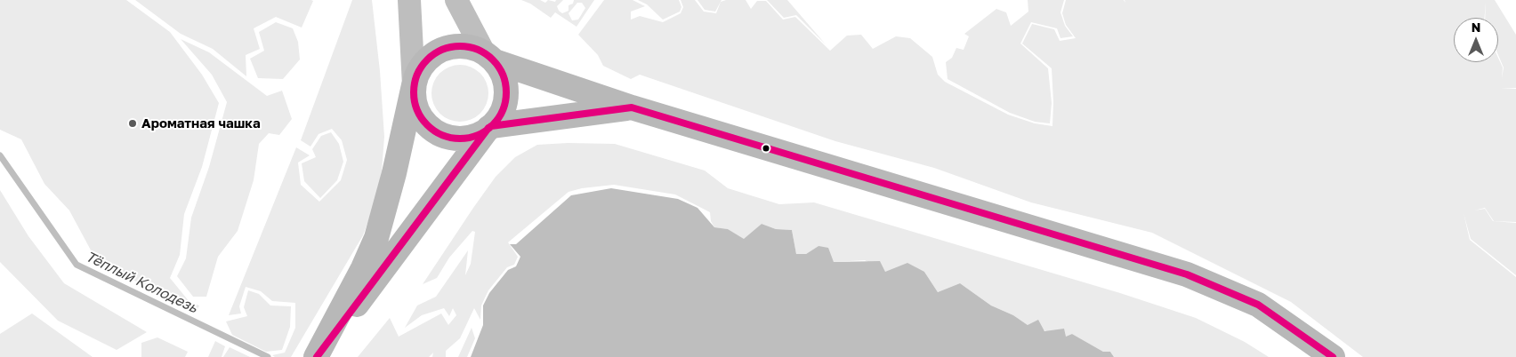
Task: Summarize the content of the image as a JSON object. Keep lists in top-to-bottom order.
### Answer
{
  "water": ["Тёплый Колодезь"],
  "places": ["Ароматная чашка"],
  "north": "top"
}
